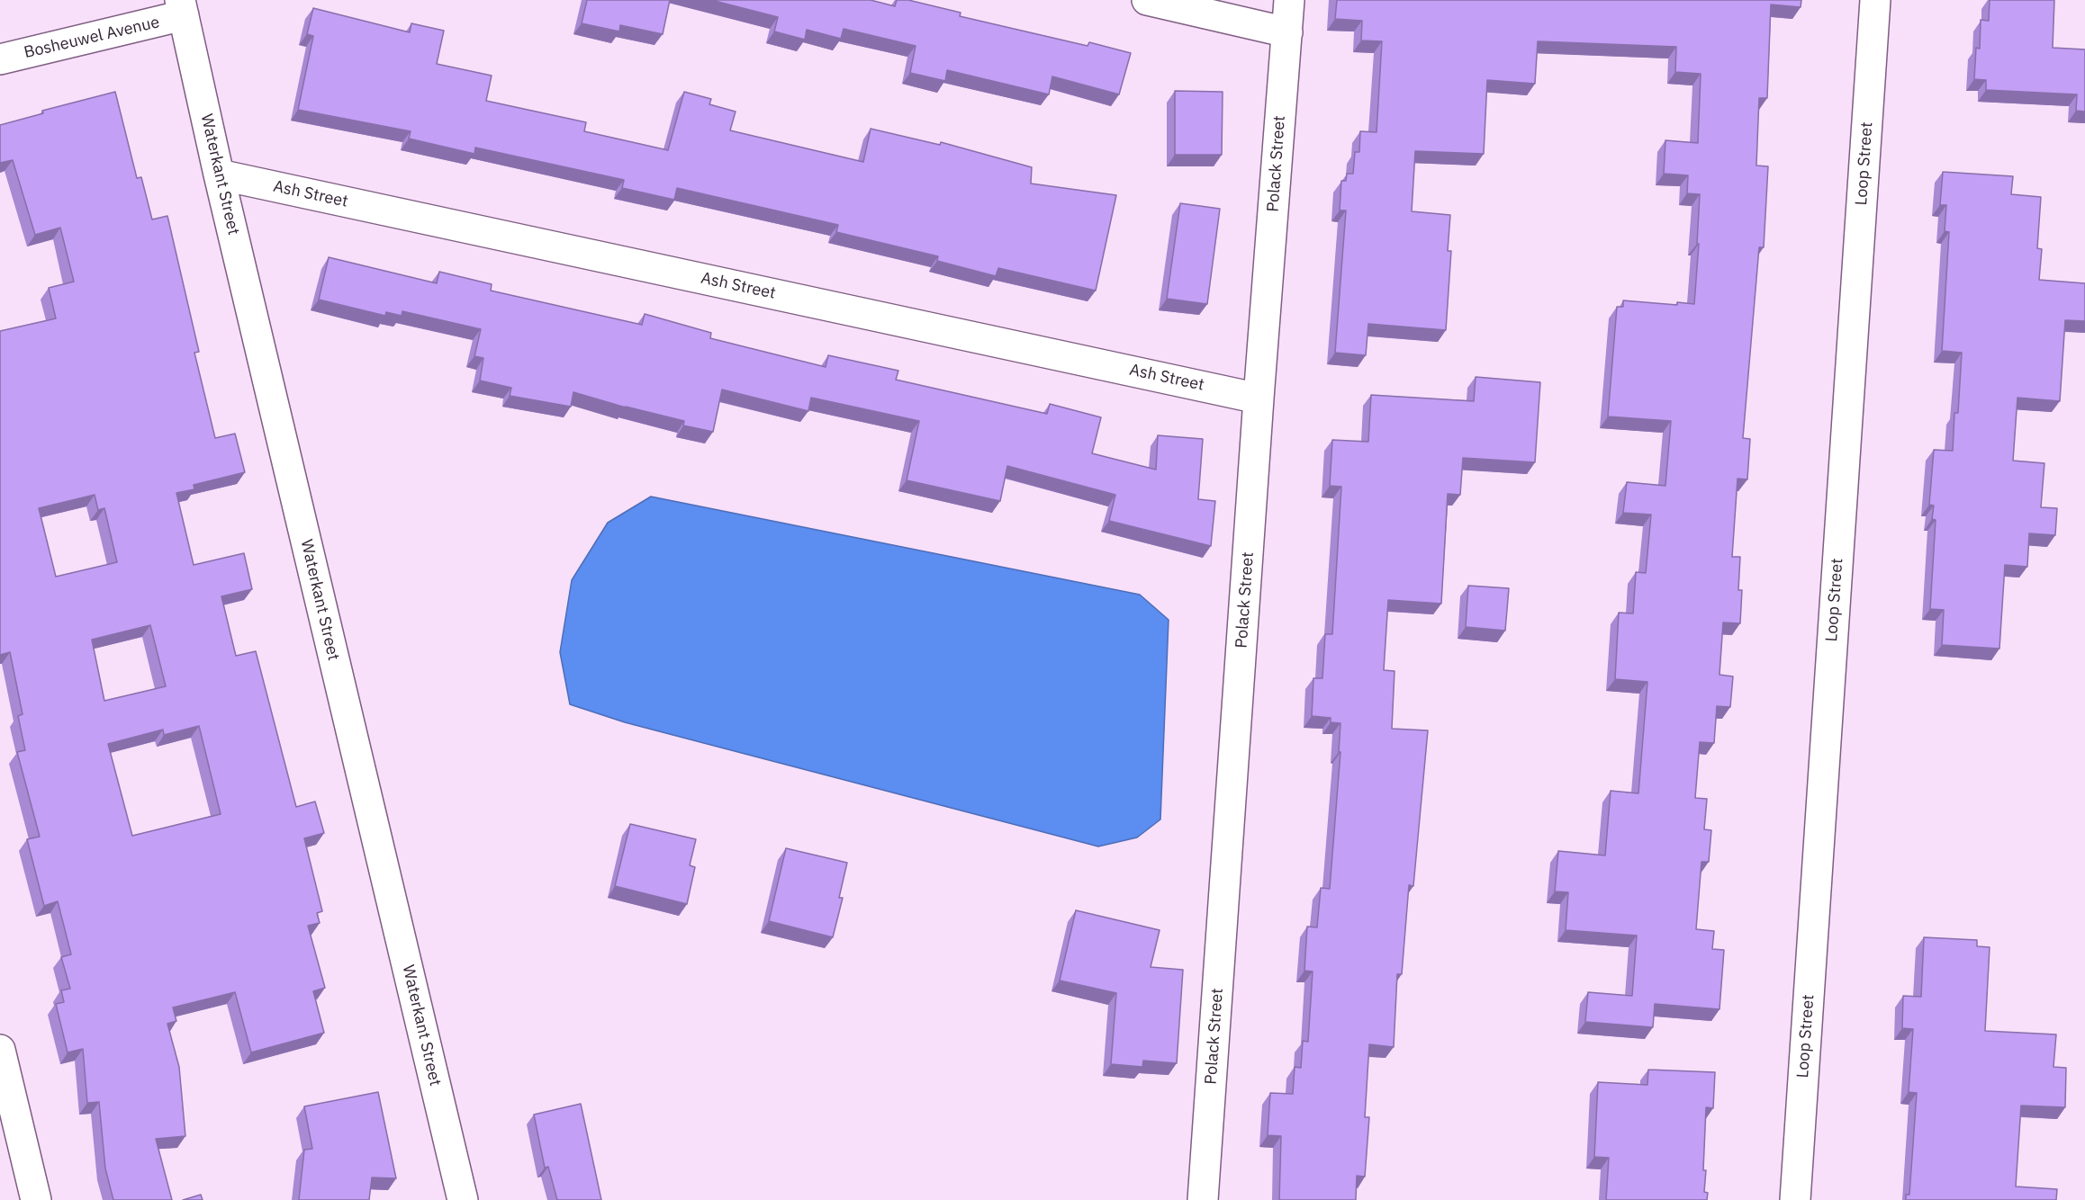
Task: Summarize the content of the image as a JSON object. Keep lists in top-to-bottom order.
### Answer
{
  "streets": {
    "street": [
      "Bosheuwel Avenue",
      "Polack Street",
      "Loop Street",
      "Waterkant Street",
      "Ash Street"
    ]
  },
  "crossings": [
    ["Bosheuwel Avenue", "Waterkant Street"],
    ["Polack Street", "Ash Street"],
    ["Waterkant Street", "Ash Street"]
  ]
}
